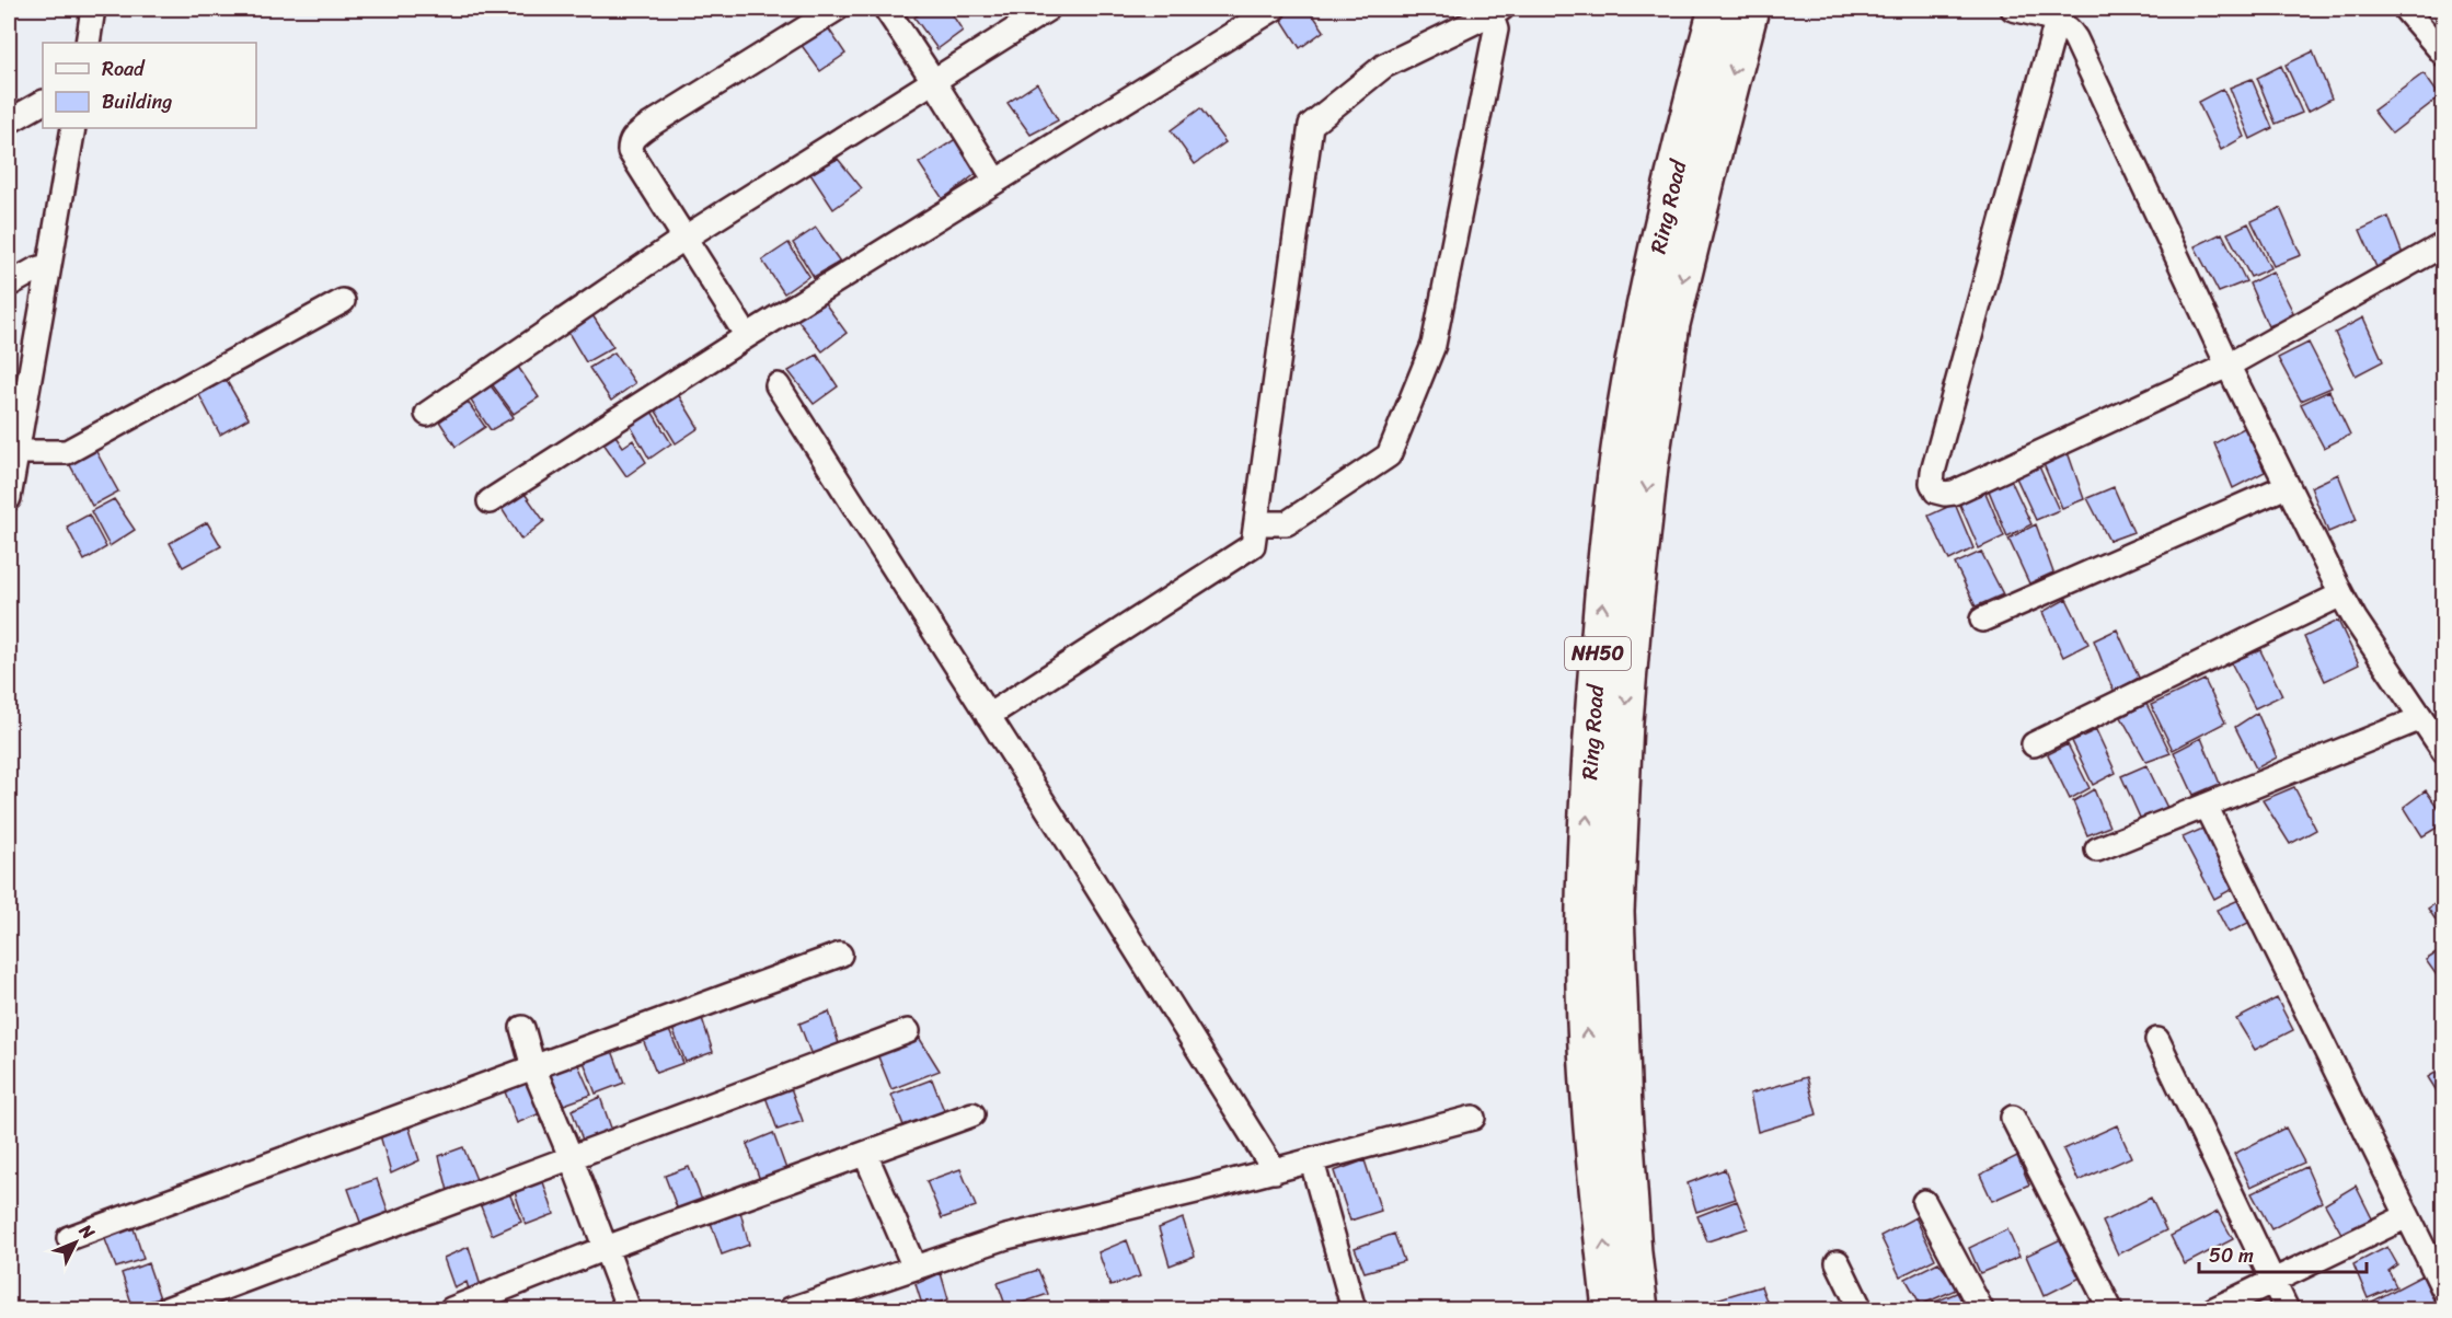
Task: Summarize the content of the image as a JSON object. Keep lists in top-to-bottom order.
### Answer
{
  "streets": {
    "highway": ["Ring Road", "NH50"]
  },
  "legend": ["Road", "Building"],
  "scale_bar": "50 m",
  "north": "top right"
}
